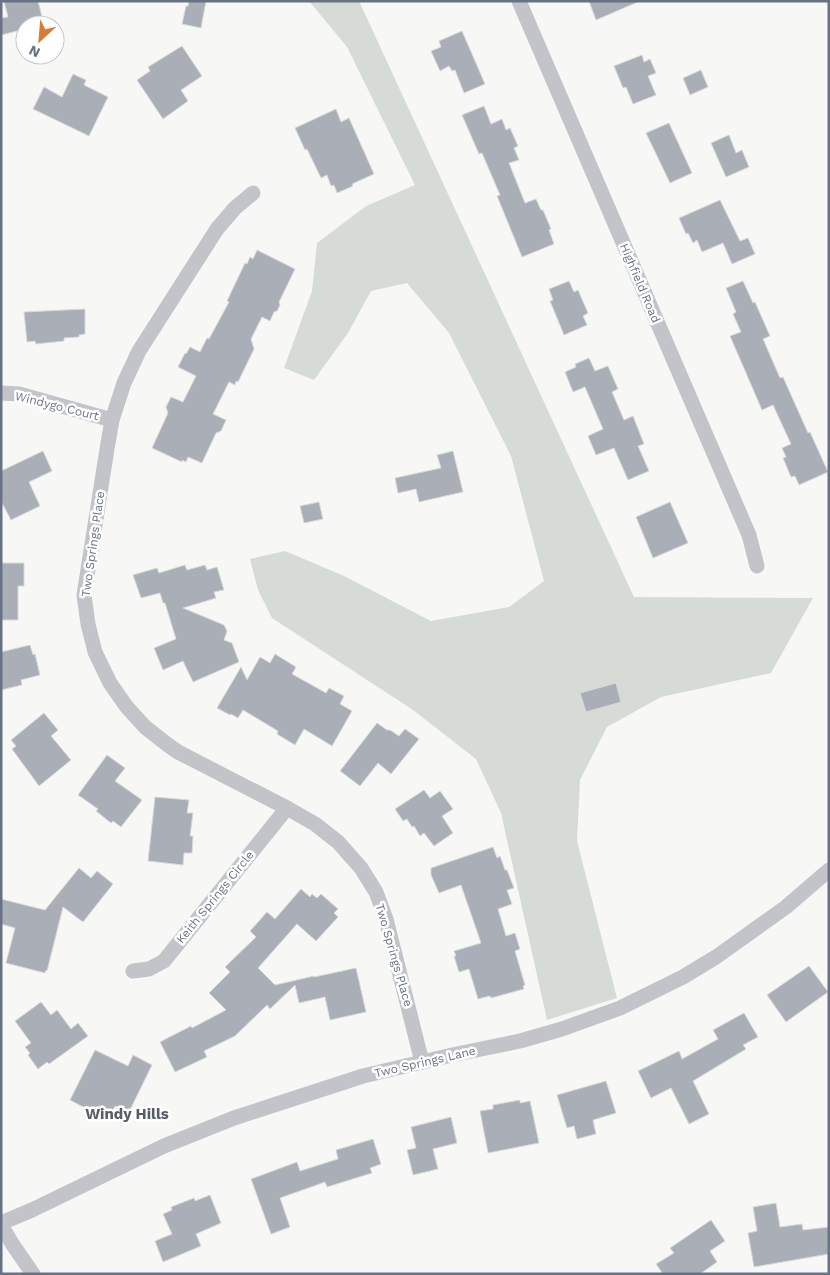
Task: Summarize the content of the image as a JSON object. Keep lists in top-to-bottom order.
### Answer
{
  "streets": {
    "street": [
      "Highfield Road",
      "Windygo Court",
      "Two Springs Place",
      "Keith Springs Circle",
      "Two Springs Lane"
    ]
  },
  "crossings": [
    ["Windygo Court", "Two Springs Place"],
    ["Two Springs Place", "Keith Springs Circle"],
    ["Two Springs Place", "Two Springs Lane"]
  ],
  "districts": ["Windy Hills"],
  "north": "bottom left"
}
